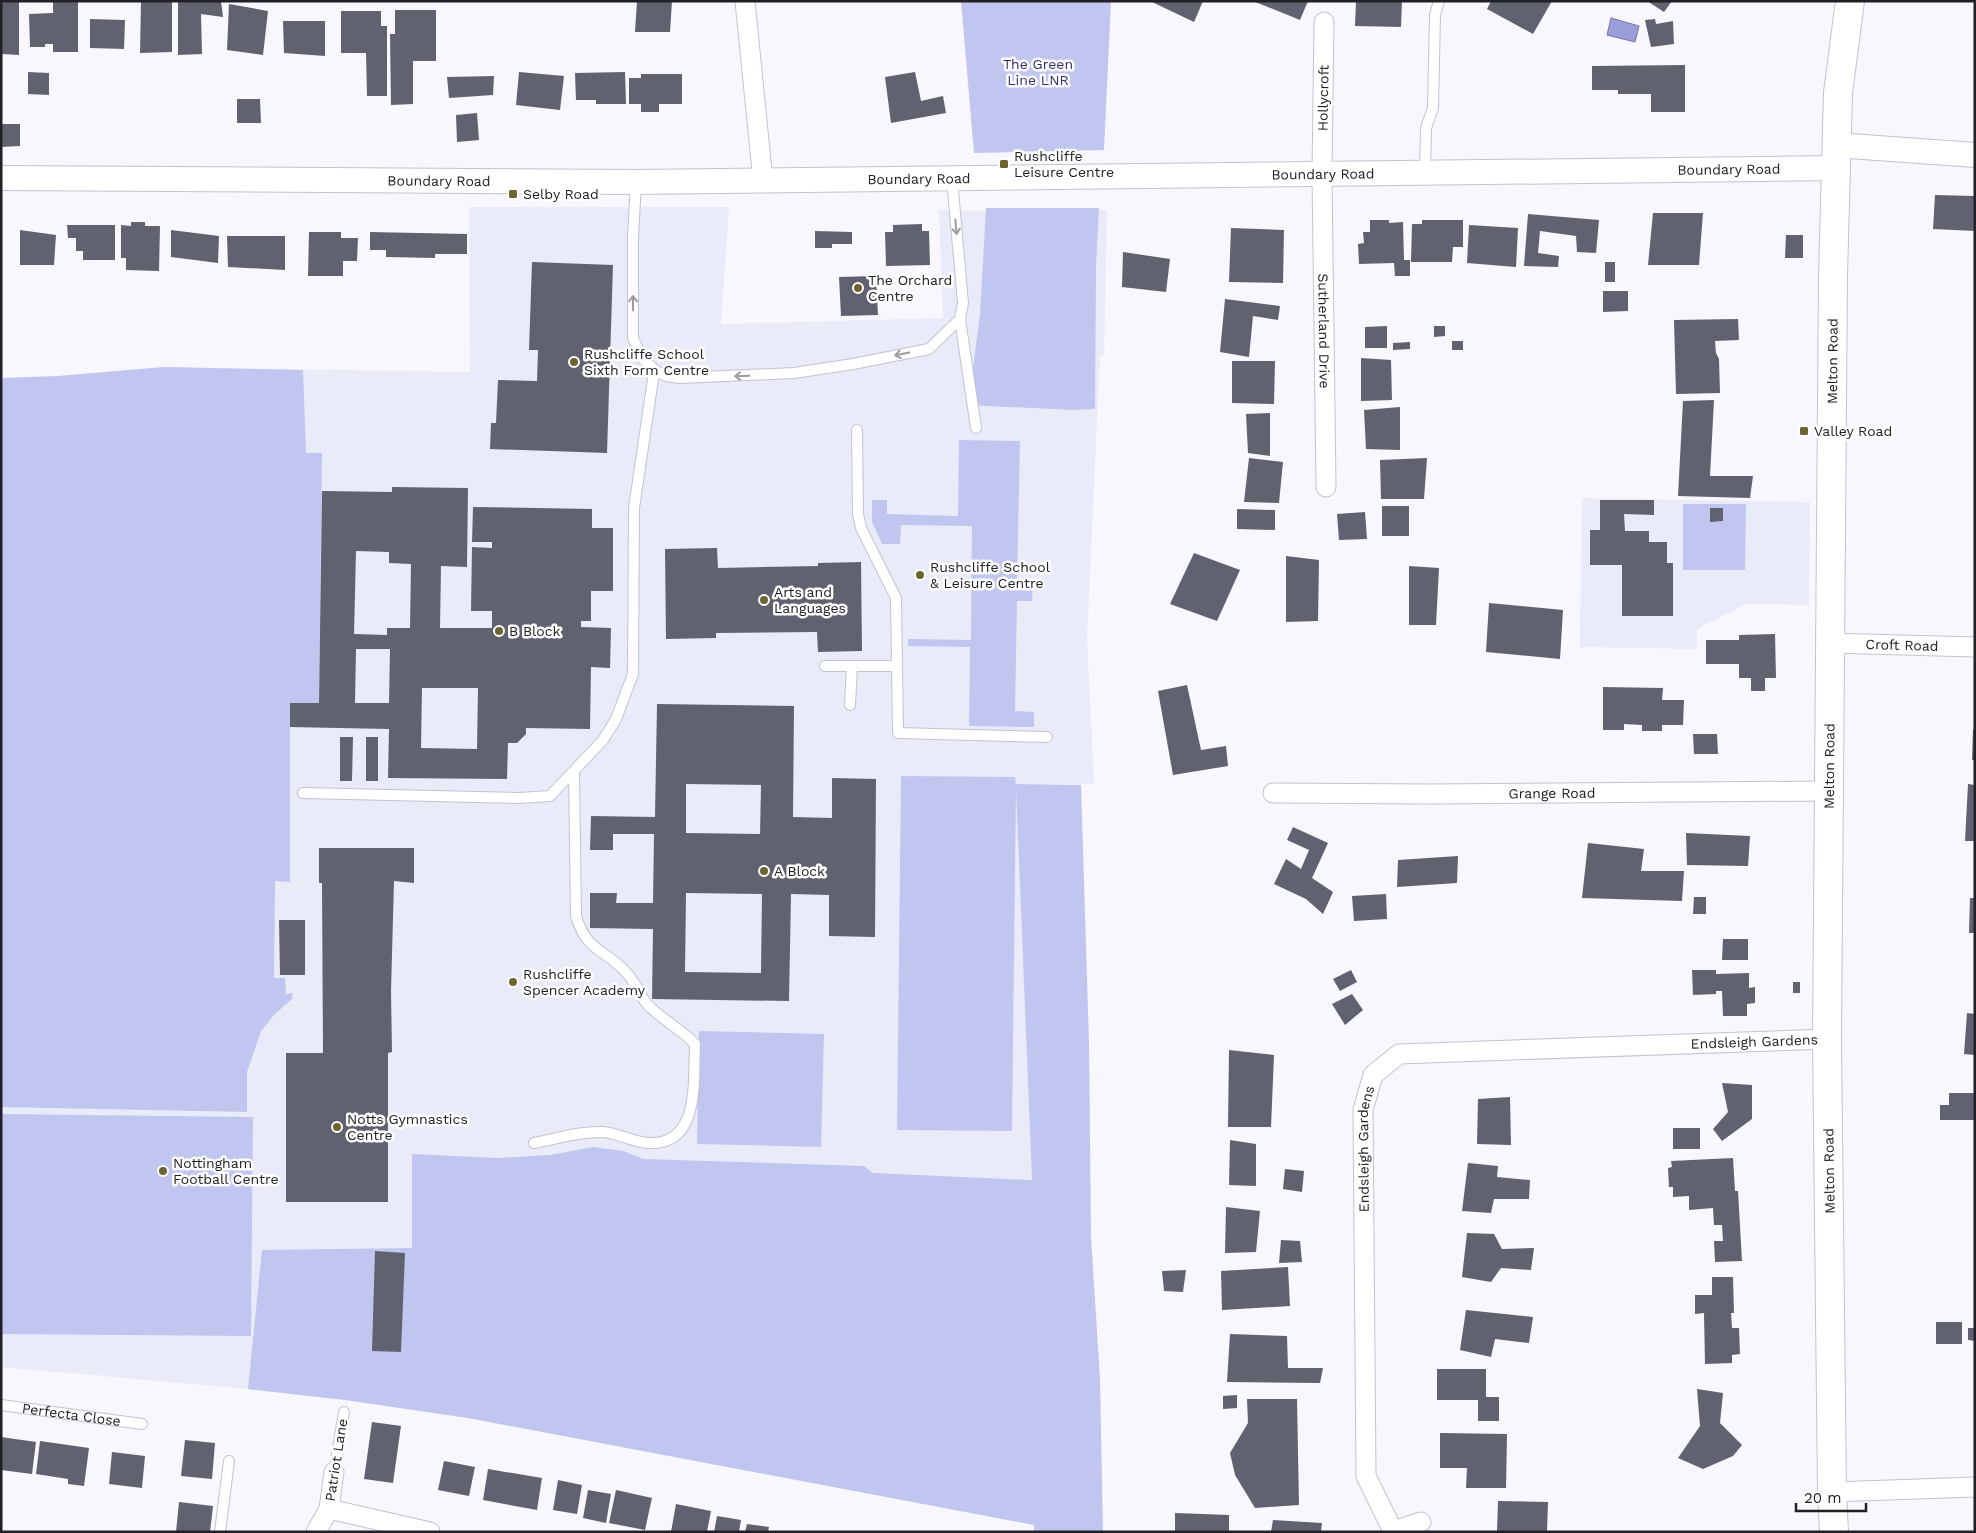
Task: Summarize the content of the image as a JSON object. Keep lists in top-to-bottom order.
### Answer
{
  "streets": {
    "main road": ["Melton Road"],
    "street": [
      "Hollycroft",
      "Boundary Road",
      "Sutherland Drive",
      "Croft Road",
      "Grange Road",
      "Endsleigh Gardens",
      "Patriot Lane"
    ],
    "lane": ["Perfecta Close"]
  },
  "crossings": [
    ["Hollycroft", "Boundary Road"],
    ["Hollycroft", "Sutherland Drive"],
    ["Boundary Road", "Sutherland Drive"],
    ["Boundary Road", "Melton Road"],
    ["Melton Road", "Croft Road"],
    ["Melton Road", "Grange Road"],
    ["Melton Road", "Endsleigh Gardens"]
  ],
  "parks": ["The Green Line LNR"],
  "places": {
    "transit": ["Rushcliffe Leisure Centre", "Selby Road", "Valley Road"],
    "other": [
      "The Orchard Centre",
      "Rushcliffe School Sixth Form Centre",
      "Rushcliffe School & Leisure Centre",
      "Arts and Languages",
      "B Block",
      "A Block",
      "Rushcliffe Spencer Academy",
      "Notts Gymnastics Centre",
      "Nottingham Football Centre"
    ]
  },
  "scale_bar": "20 m"
}
